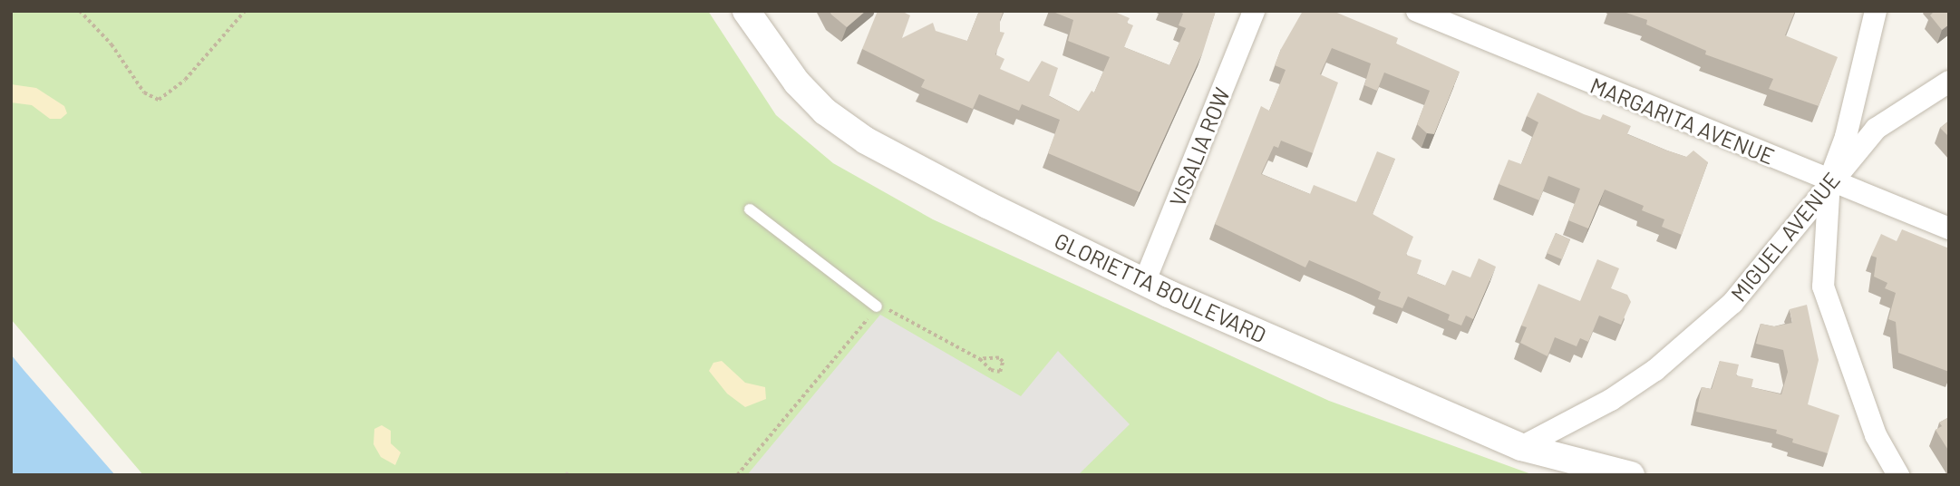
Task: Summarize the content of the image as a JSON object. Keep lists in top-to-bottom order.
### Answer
{
  "streets": {
    "street": [
      "MARGARITA AVENUE",
      "VISALIA ROW",
      "MIGUEL AVENUE",
      "GLORIETTA BOULEVARD"
    ]
  },
  "crossings": [
    ["MARGARITA AVENUE", "MIGUEL AVENUE"],
    ["VISALIA ROW", "GLORIETTA BOULEVARD"],
    ["MIGUEL AVENUE", "GLORIETTA BOULEVARD"]
  ]
}
